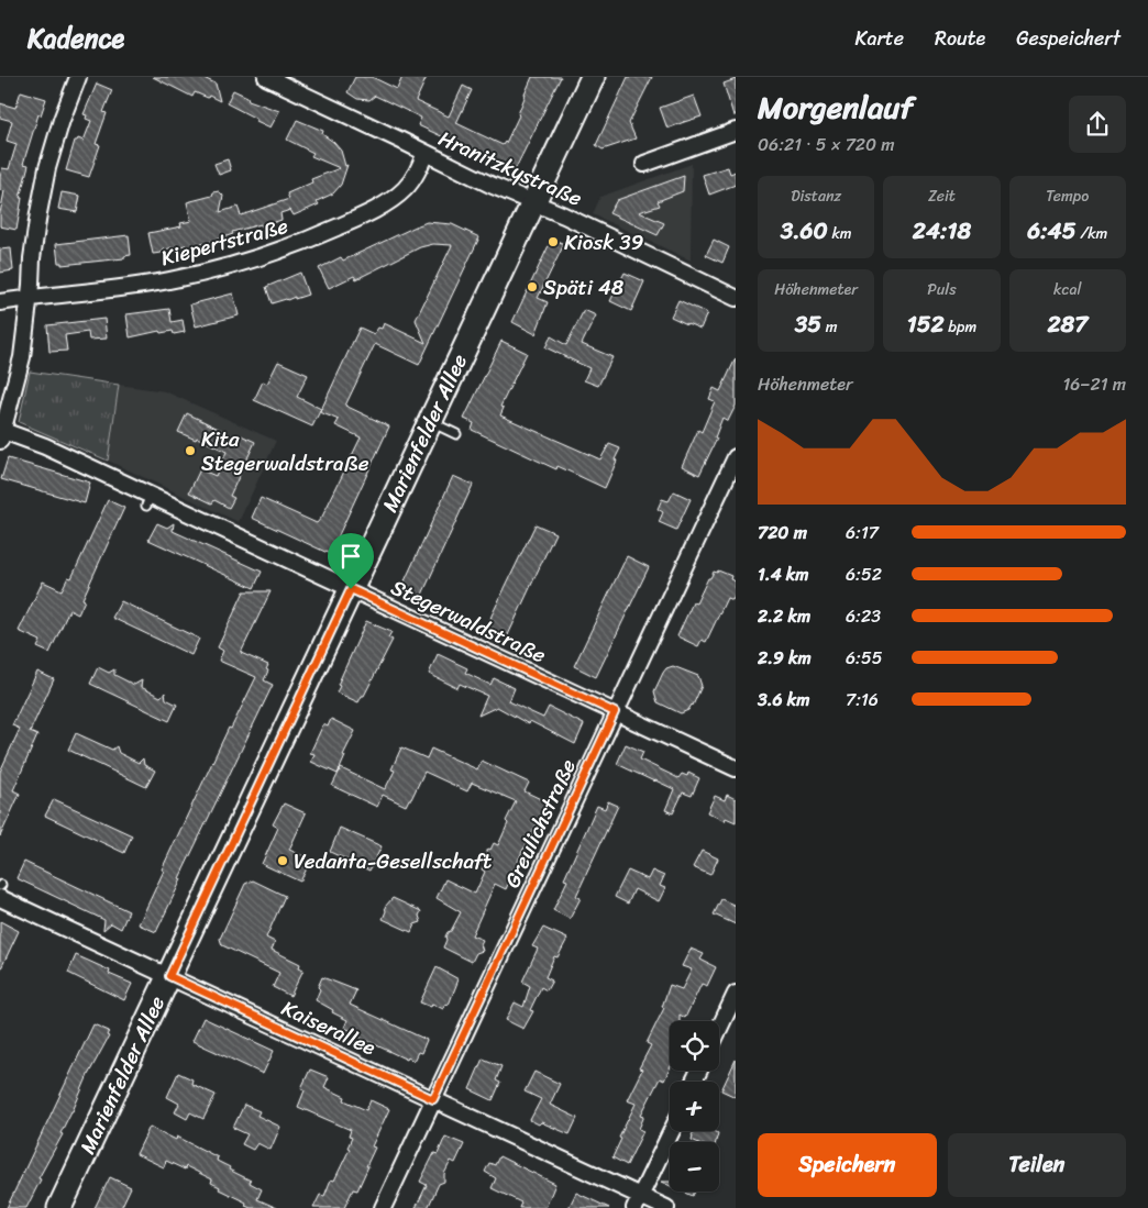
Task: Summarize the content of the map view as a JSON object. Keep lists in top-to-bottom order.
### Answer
{
  "streets": {
    "main road": ["Marienfelder Allee"],
    "street": [
      "Hranitzkystraße",
      "Kiepertstraße",
      "Stegerwaldstraße",
      "Greulichstraße",
      "Kaiserallee"
    ]
  },
  "crossings": [
    ["Hranitzkystraße", "Kiepertstraße"],
    ["Hranitzkystraße", "Marienfelder Allee"],
    ["Marienfelder Allee", "Stegerwaldstraße"],
    ["Marienfelder Allee", "Kaiserallee"],
    ["Stegerwaldstraße", "Greulichstraße"],
    ["Greulichstraße", "Kaiserallee"]
  ],
  "places": [
    "Kiosk 39",
    "Späti 48",
    "Kita Stegerwaldstraße",
    "Vedanta-Gesellschaft"
  ],
  "page": {
    "header": "Kadence",
    "nav": ["Karte", "Route", "Gespeichert"],
    "heading": ["Morgenlauf", "06:21 · 5 × 720 m"],
    "stats": [
      ["Distanz", "3.60 km"],
      ["Zeit", "24:18"],
      ["Tempo", "6:45 /km"],
      ["Höhenmeter", "35 m"],
      ["Puls", "152 bpm"],
      ["kcal", "287"]
    ],
    "chart": ["Höhenmeter", "16–21 m"],
    "list": [
      {
        "name": "720 m",
        "note": "6:17"
      },
      {
        "name": "1.4 km",
        "note": "6:52"
      },
      {
        "name": "2.2 km",
        "note": "6:23"
      },
      {
        "name": "2.9 km",
        "note": "6:55"
      },
      {
        "name": "3.6 km",
        "note": "7:16"
      }
    ],
    "map_buttons": ["+", "−"],
    "buttons": ["Speichern", "Teilen"]
  }
}
